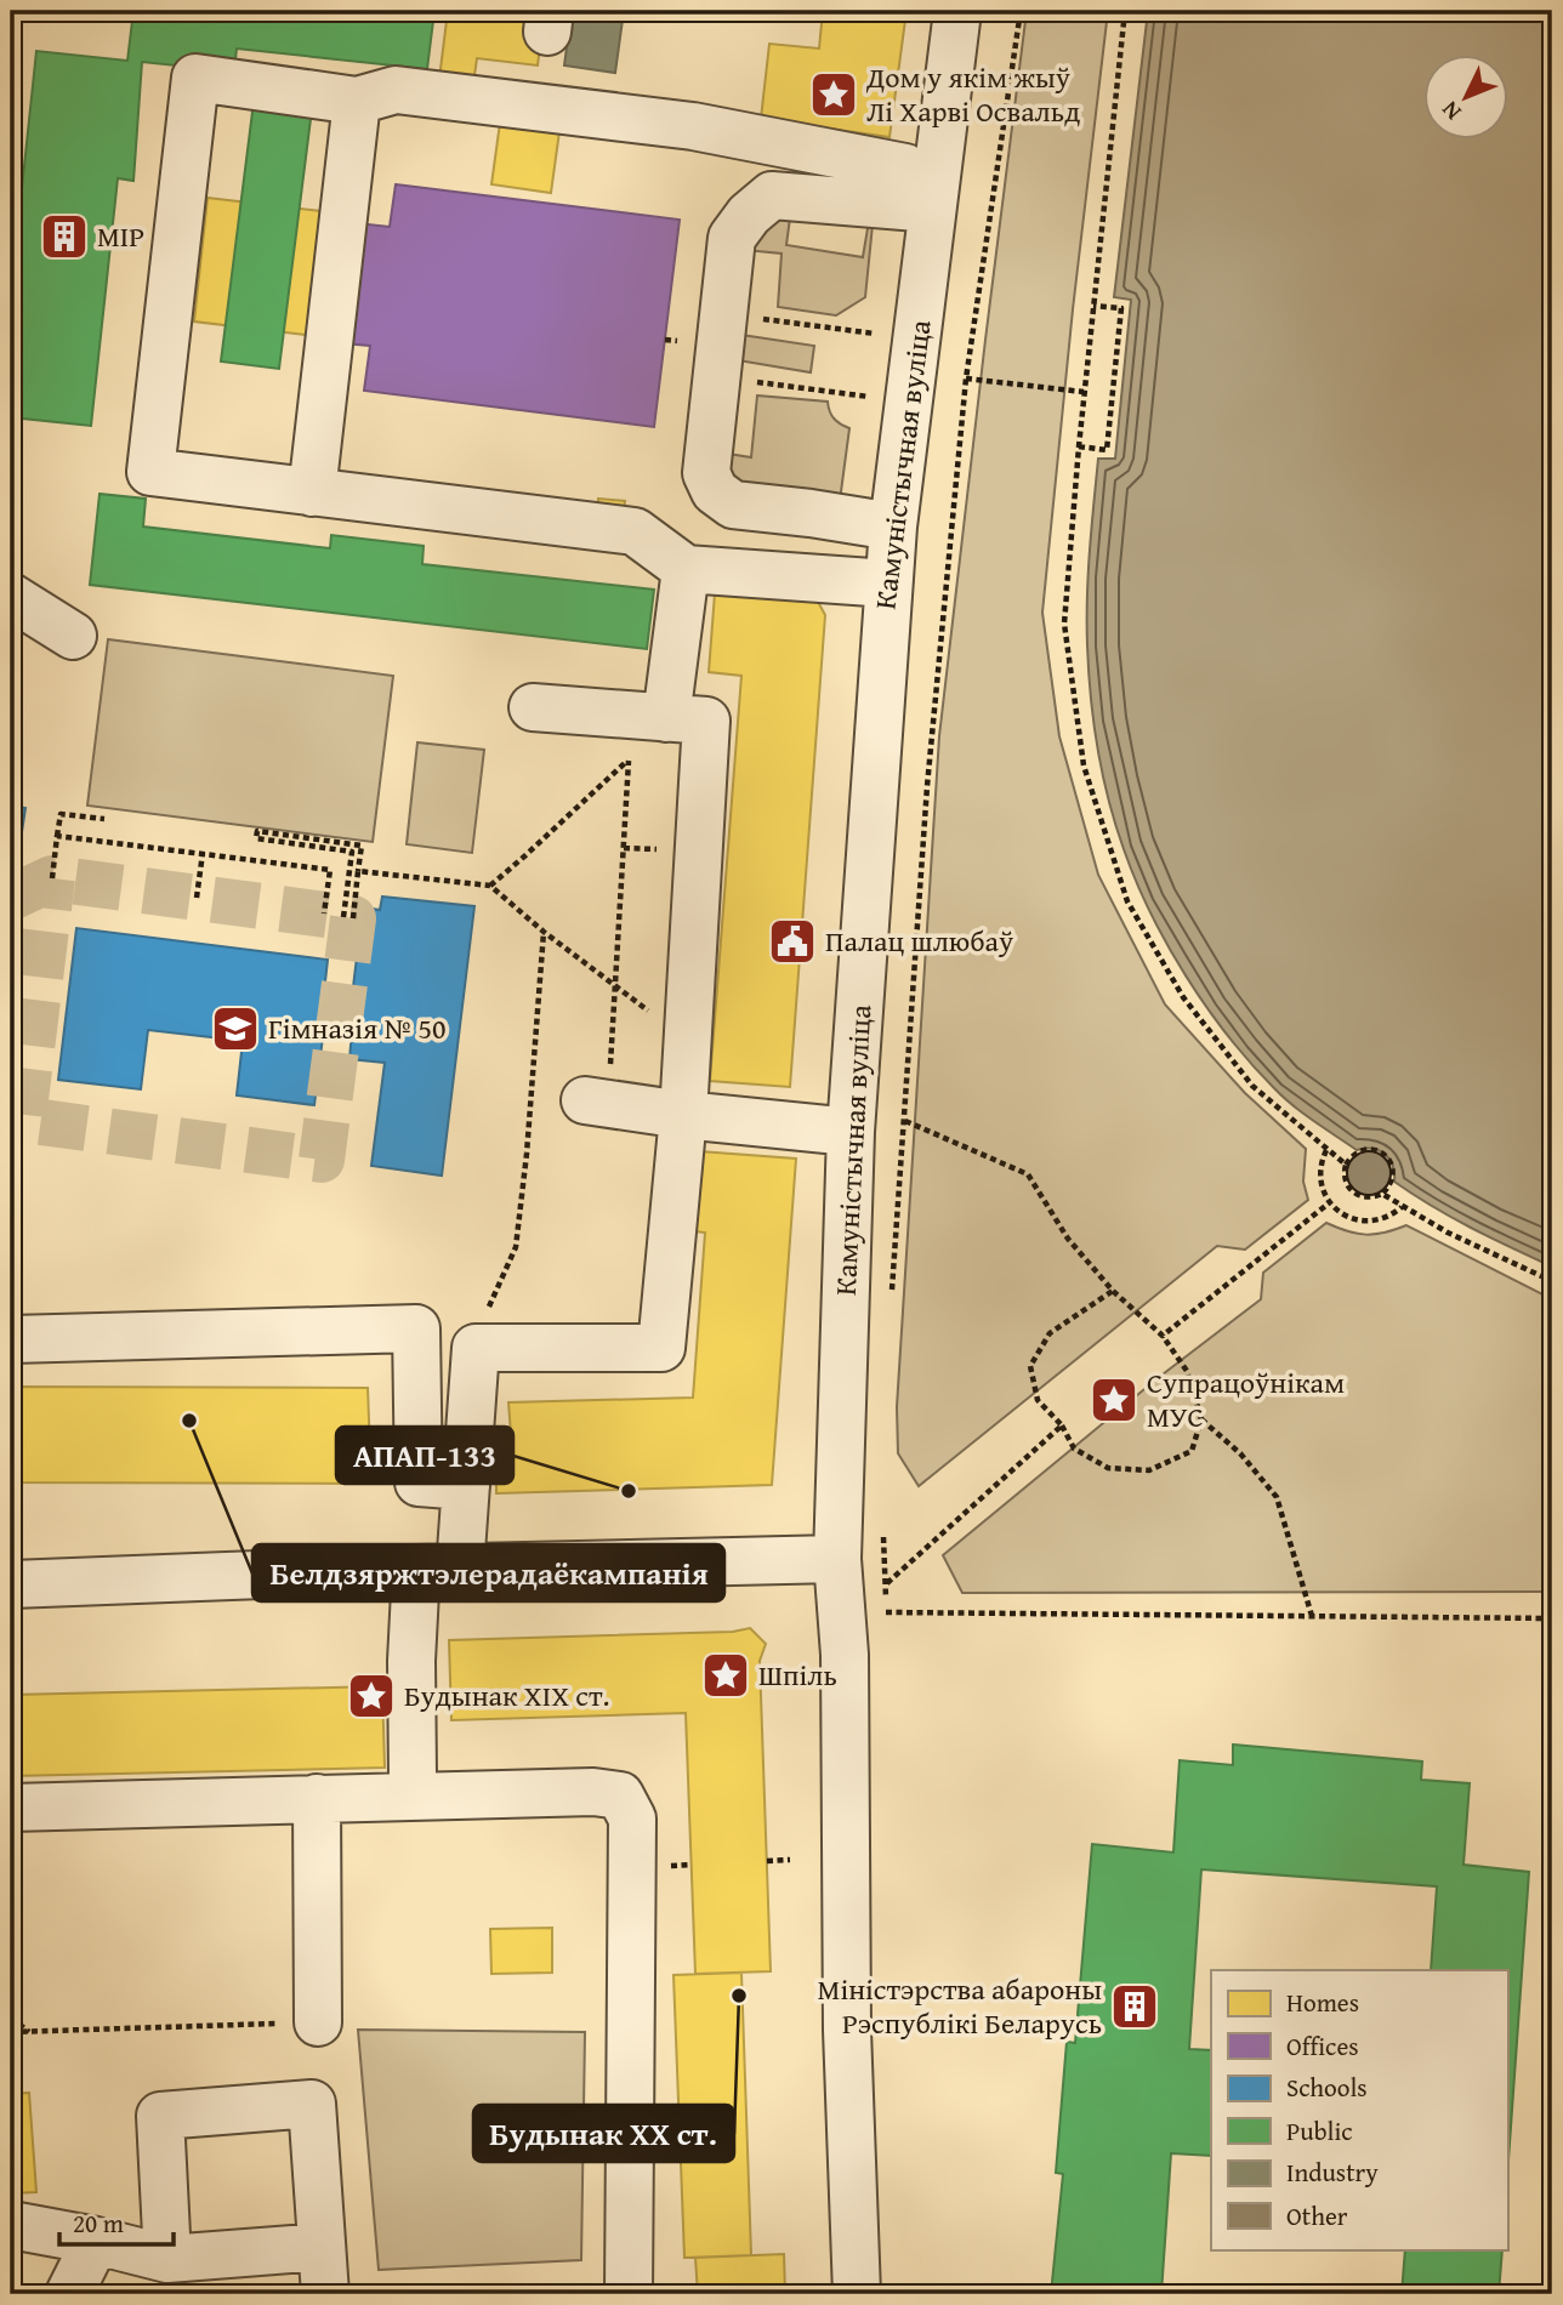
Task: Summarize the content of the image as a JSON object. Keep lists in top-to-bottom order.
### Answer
{
  "streets": {
    "street": ["Камуністычная вуліца"]
  },
  "places": {
    "place": [
      "Дом у якім жыў Лі Харві Освальд",
      "Супрацоўнікам МУС",
      "Шпіль",
      "Будынак XIX ст."
    ],
    "building": ["МІР", "Міністэрства абароны Рэспублікі Беларусь"],
    "public building": ["Палац шлюбаў"],
    "school or university": ["Гімназія № 50"],
    "other": ["Белдзяржтэлерадаёкампанія", "АПАП-133", "Будынак XX ст."]
  },
  "legend": [
    "Homes",
    "Offices",
    "Schools",
    "Public",
    "Industry",
    "Other"
  ],
  "scale_bar": "20 m",
  "north": "bottom left"
}
